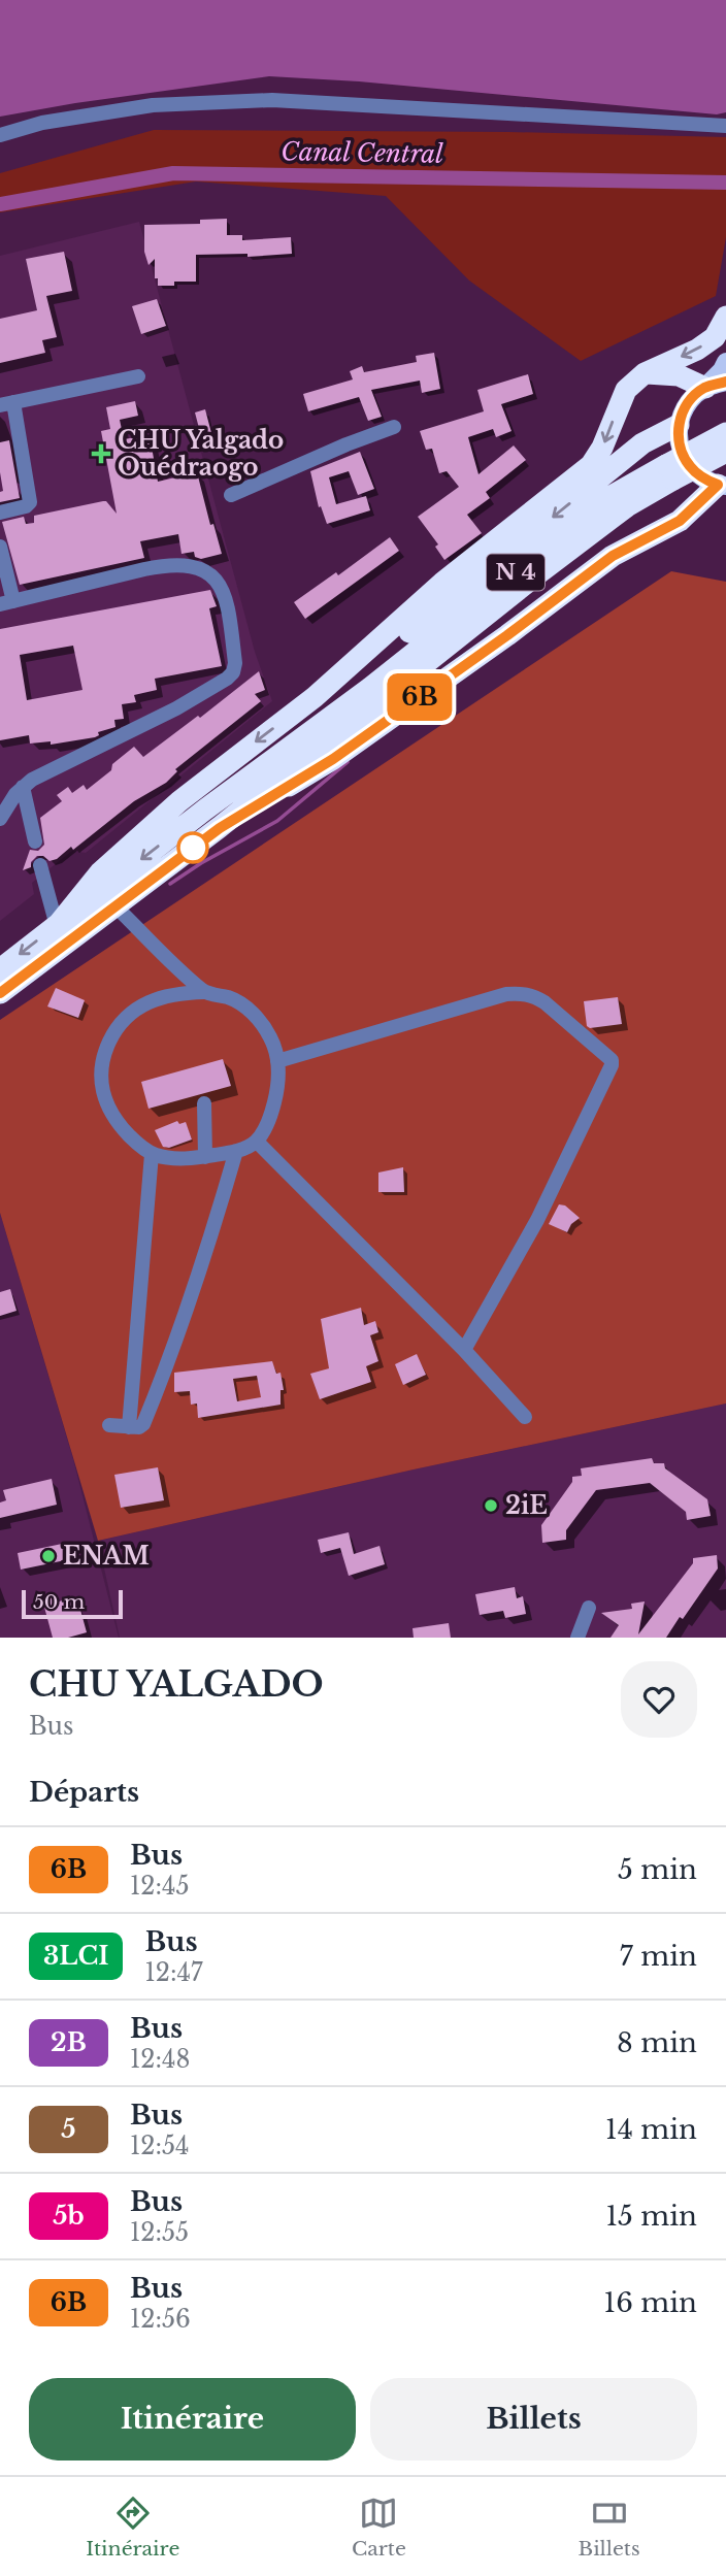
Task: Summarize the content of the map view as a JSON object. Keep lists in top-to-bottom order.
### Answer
{
  "streets": {
    "highway": ["N 4"]
  },
  "water": ["Canal Central"],
  "places": {
    "health": ["CHU Yalgado Ouédraogo"],
    "other": ["2iE", "ENAM"]
  },
  "lines": ["bus line 6B"],
  "scale_bar": "50 m",
  "page": {
    "on_map": "6B",
    "scale": "50 m",
    "heading": [
      ["CHU YALGADO", "Bus"],
      "Départs"
    ],
    "list": [
      {
        "mark": "6B",
        "name": "Bus",
        "note": "12:45",
        "value": "5 min"
      },
      {
        "mark": "3LCI",
        "name": "Bus",
        "note": "12:47",
        "value": "7 min"
      },
      {
        "mark": "2B",
        "name": "Bus",
        "note": "12:48",
        "value": "8 min"
      },
      {
        "mark": "5",
        "name": "Bus",
        "note": "12:54",
        "value": "14 min"
      },
      {
        "mark": "5b",
        "name": "Bus",
        "note": "12:55",
        "value": "15 min"
      },
      {
        "mark": "6B",
        "name": "Bus",
        "note": "12:56",
        "value": "16 min"
      }
    ],
    "buttons": ["Itinéraire", "Billets"],
    "tabs": ["Itinéraire", "Carte", "Billets"]
  }
}
